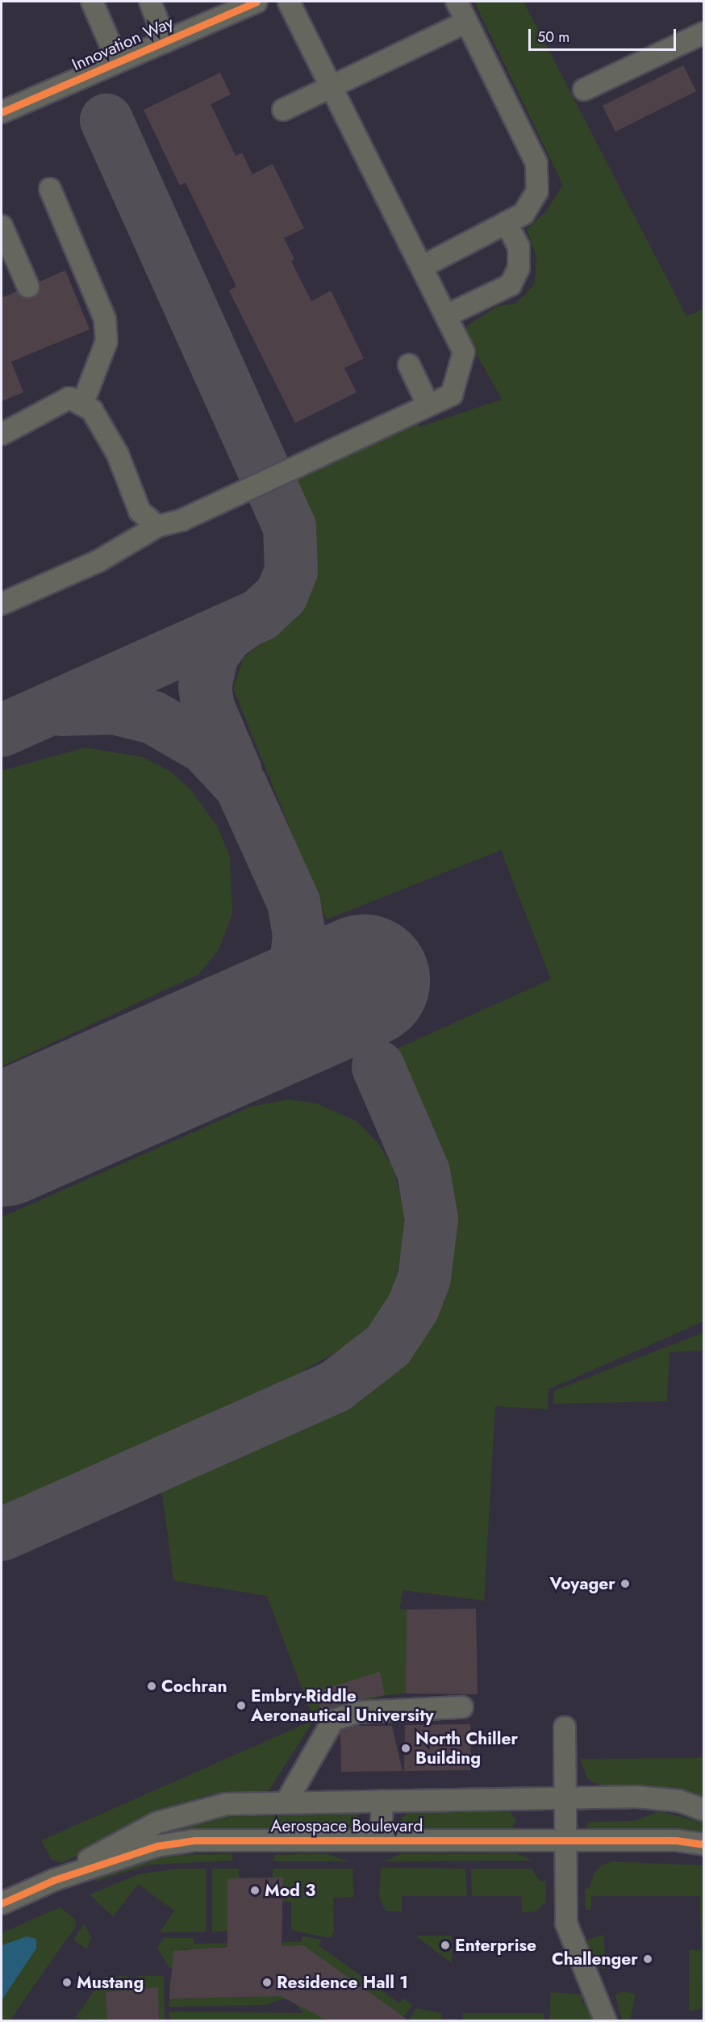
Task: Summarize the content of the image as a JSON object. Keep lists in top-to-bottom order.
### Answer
{
  "streets": {
    "street": ["Innovation Way", "Aerospace Boulevard"]
  },
  "places": [
    "Voyager",
    "Cochran",
    "Embry-Riddle Aeronautical University",
    "North Chiller Building",
    "Mod 3",
    "Enterprise",
    "Challenger",
    "Mustang",
    "Residence Hall 1"
  ],
  "scale_bar": "50 m"
}
